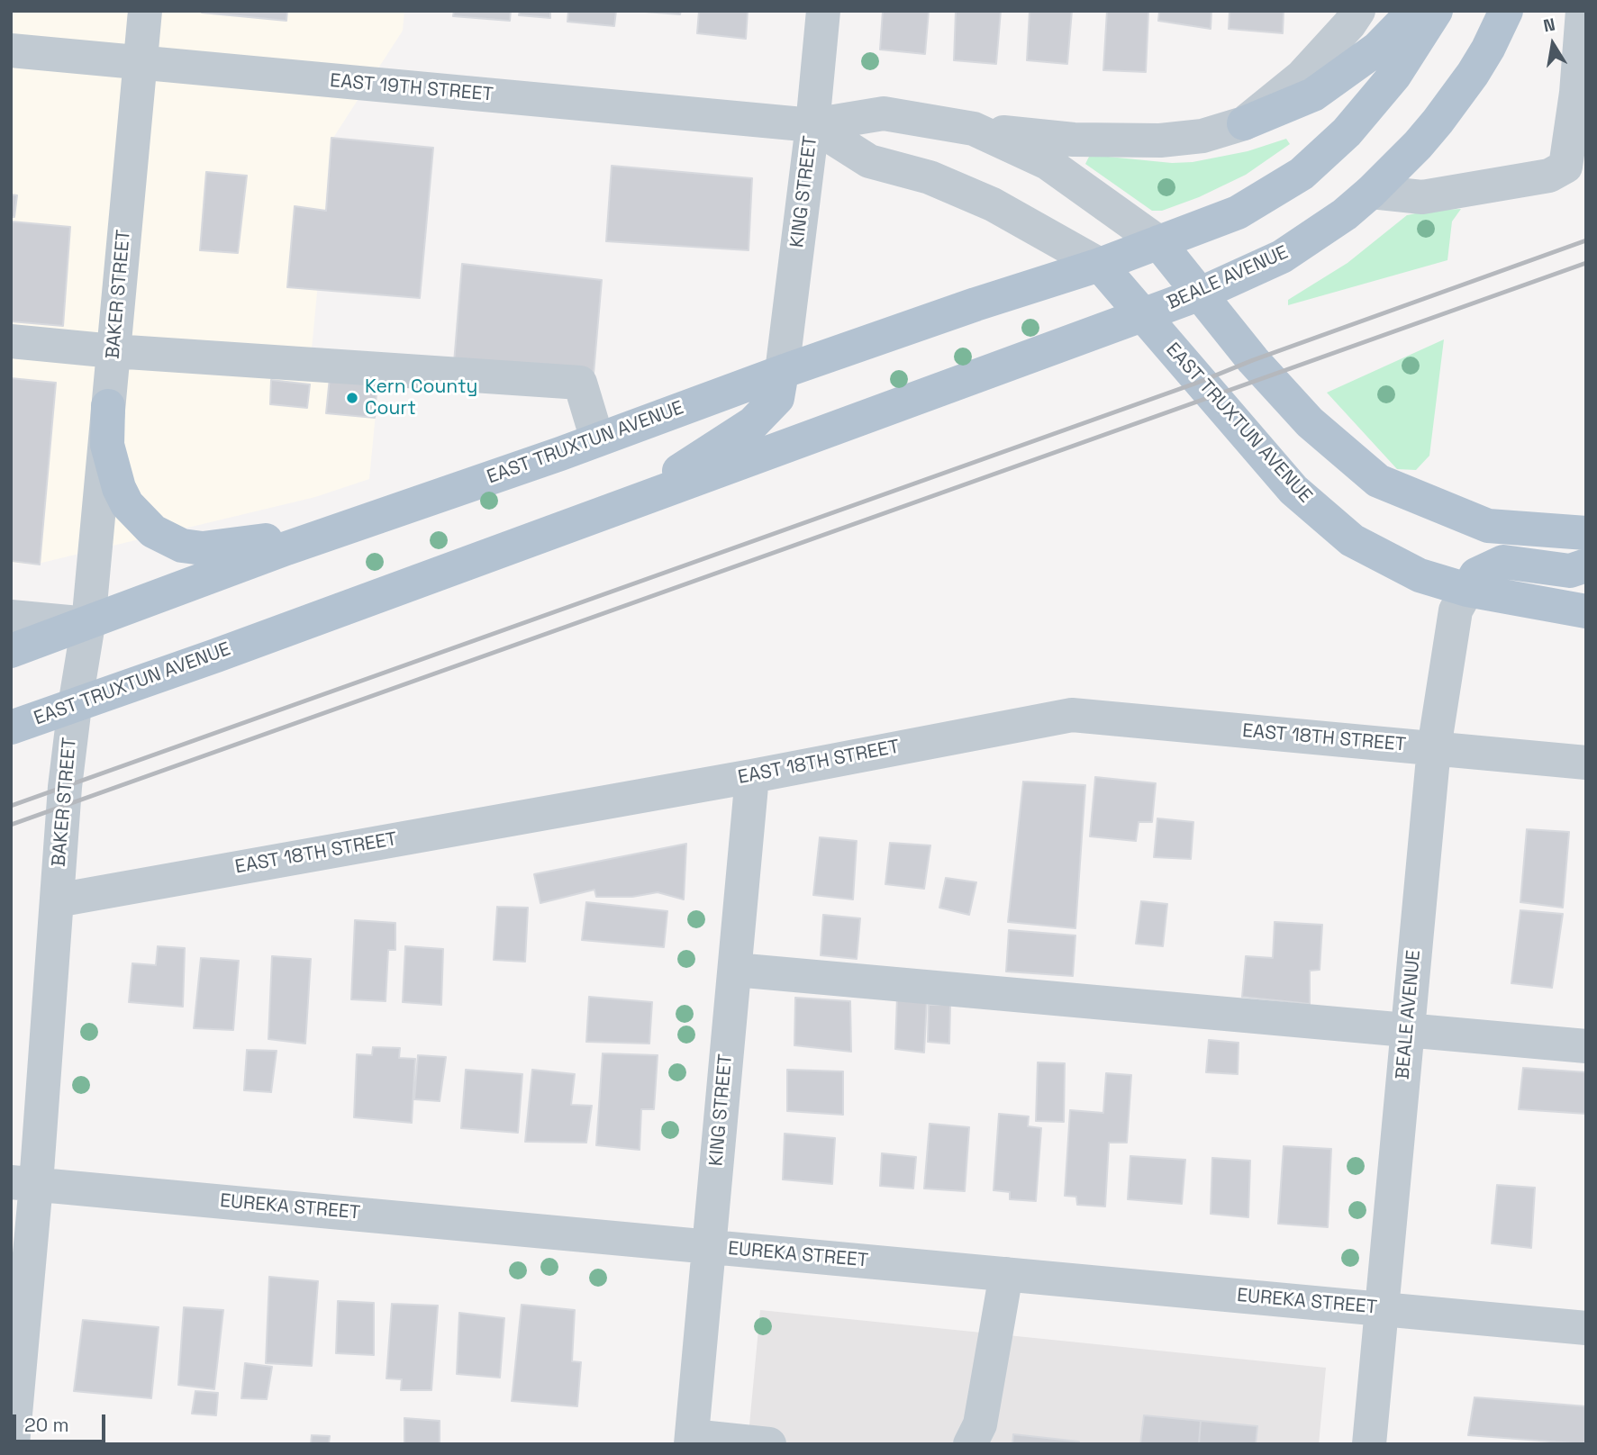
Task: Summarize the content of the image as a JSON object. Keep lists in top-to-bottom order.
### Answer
{
  "streets": {
    "main road": ["BEALE AVENUE", "EAST TRUXTUN AVENUE"],
    "street": [
      "EAST 19TH STREET",
      "KING STREET",
      "BAKER STREET",
      "EAST 18TH STREET",
      "EUREKA STREET"
    ]
  },
  "crossings": [
    ["EAST 19TH STREET", "KING STREET"],
    ["EAST 19TH STREET", "BAKER STREET"],
    ["EAST 19TH STREET", "EAST TRUXTUN AVENUE"],
    ["KING STREET", "EAST TRUXTUN AVENUE"],
    ["KING STREET", "EAST 18TH STREET"],
    ["KING STREET", "EUREKA STREET"],
    ["BEALE AVENUE", "EAST TRUXTUN AVENUE"],
    ["BEALE AVENUE", "EAST 18TH STREET"],
    ["BEALE AVENUE", "EUREKA STREET"],
    ["BAKER STREET", "EAST TRUXTUN AVENUE"],
    ["BAKER STREET", "EAST 18TH STREET"],
    ["BAKER STREET", "EUREKA STREET"]
  ],
  "places": ["Kern County Court"],
  "scale_bar": "20 m",
  "north": "top"
}
